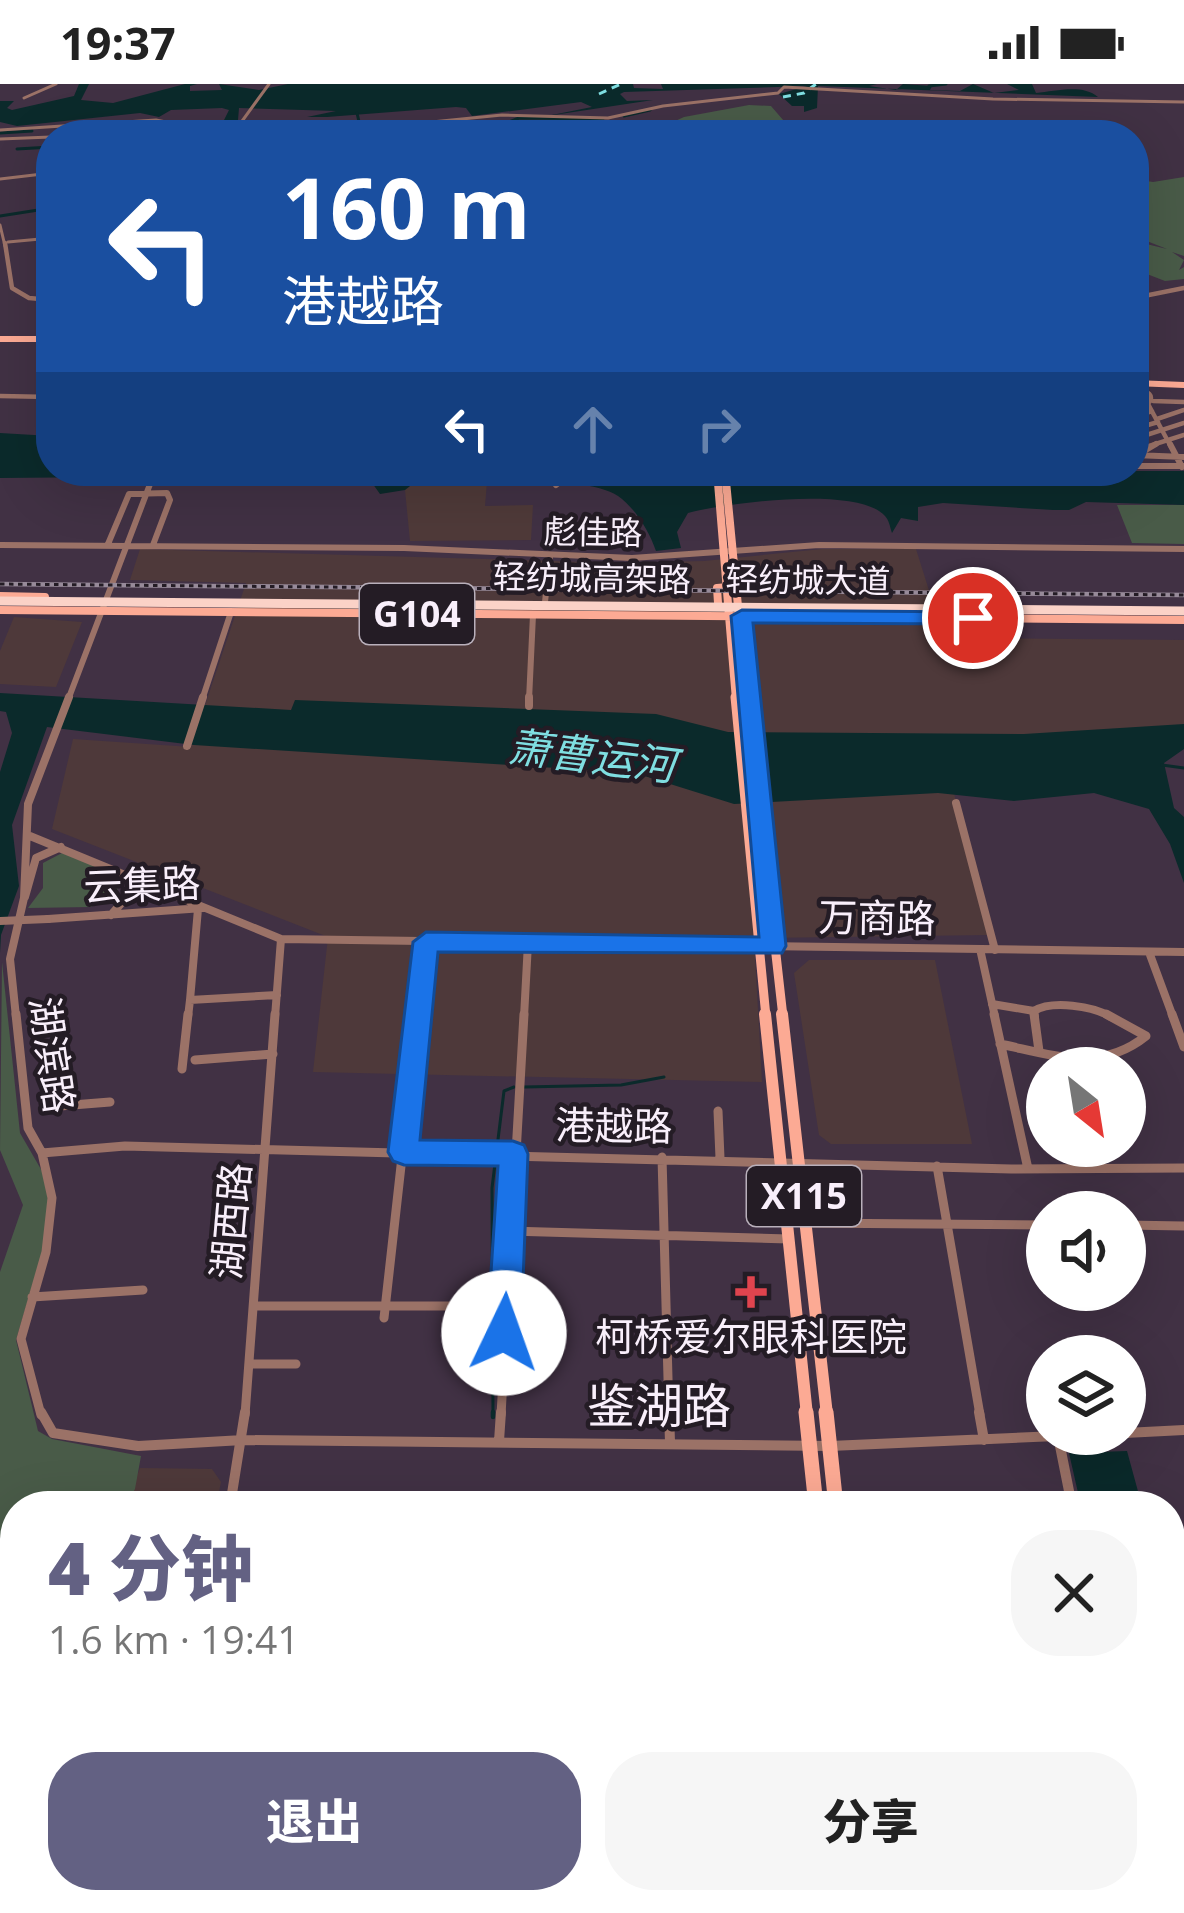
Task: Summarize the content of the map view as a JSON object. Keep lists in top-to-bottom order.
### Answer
{
  "streets": {
    "highway": ["轻纺城高架路"],
    "main road": ["轻纺城大道", "G104", "X115"],
    "street": [
      "彪佳路",
      "云集路",
      "万商路",
      "湖滨路",
      "港越路",
      "湖西路",
      "鉴湖路"
    ]
  },
  "crossings": [
    ["彪佳路", "湖滨路"],
    ["轻纺城高架路", "轻纺城大道"],
    ["轻纺城大道", "湖滨路"],
    ["轻纺城大道", "X115"],
    ["云集路", "万商路"],
    ["云集路", "湖西路"],
    ["万商路", "X115"],
    ["万商路", "湖西路"],
    ["湖滨路", "港越路"],
    ["湖滨路", "鉴湖路"],
    ["港越路", "X115"],
    ["港越路", "湖西路"],
    ["X115", "鉴湖路"],
    ["湖西路", "鉴湖路"]
  ],
  "water": ["萧曹运河"],
  "places": {
    "health": ["柯桥爱尔眼科医院"]
  },
  "north": "bottom right",
  "page": {
    "status": "19:37",
    "turn": ["160 m", "港越路"],
    "heading": ["4 分钟", "1.6 km · 19:41"],
    "buttons": ["退出", "分享"]
  }
}
